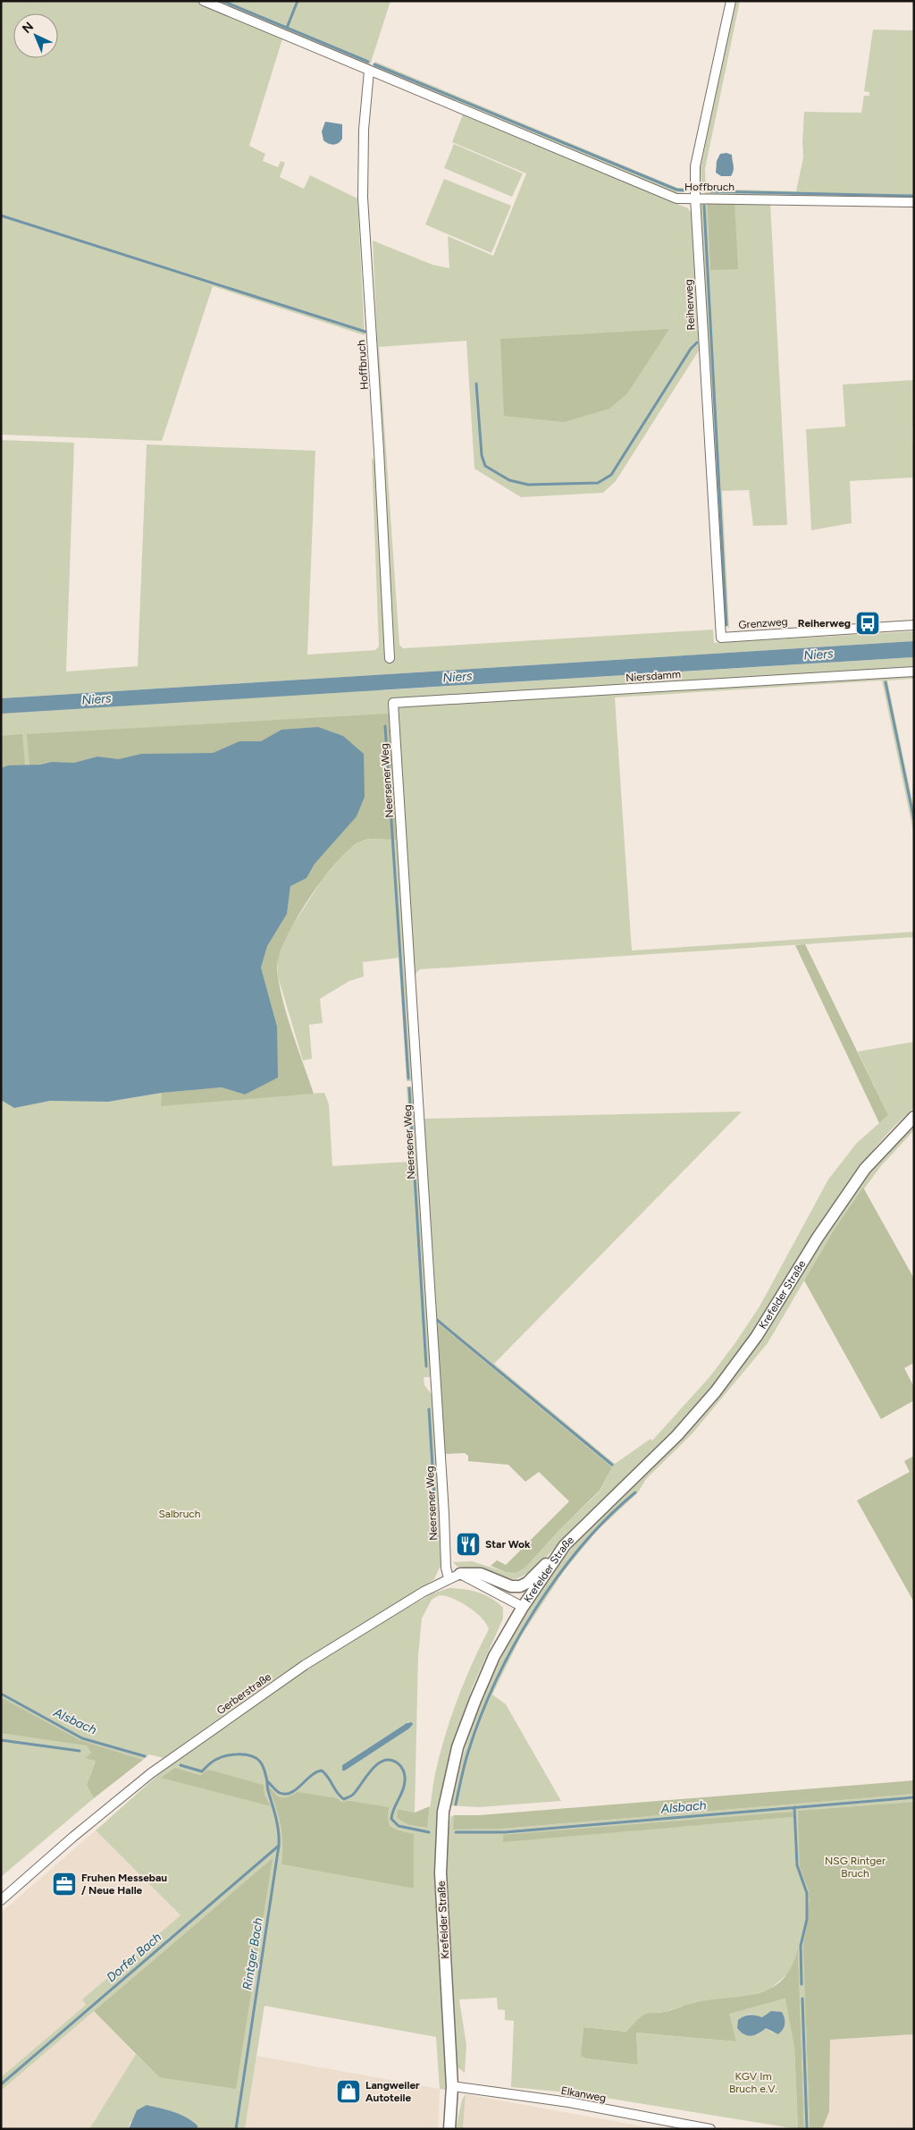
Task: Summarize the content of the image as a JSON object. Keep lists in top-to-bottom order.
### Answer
{
  "streets": {
    "main road": ["Krefelder Straße"],
    "street": [
      "Hoffbruch",
      "Reiherweg",
      "Grenzweg",
      "Niersdamm",
      "Neersener Weg",
      "Gerberstraße",
      "Elkanweg"
    ]
  },
  "crossings": [
    ["Hoffbruch", "Reiherweg"],
    ["Reiherweg", "Grenzweg"],
    ["Niersdamm", "Neersener Weg"],
    ["Neersener Weg", "Gerberstraße"],
    ["Krefelder Straße", "Elkanweg"]
  ],
  "water": [
    "Niers",
    "Alsbach",
    "Rintger Bach",
    "Dorfer Bach"
  ],
  "parks": ["Salbruch", "NSG Rintger Bruch", "KGV Im Bruch e.V."],
  "places": {
    "bus stop": ["Reiherweg"],
    "restaurant": ["Star Wok"],
    "office": ["Fruhen Messebau / Neue Halle"],
    "shop": ["Langweiler Autoteile"]
  },
  "north": "top left"
}
